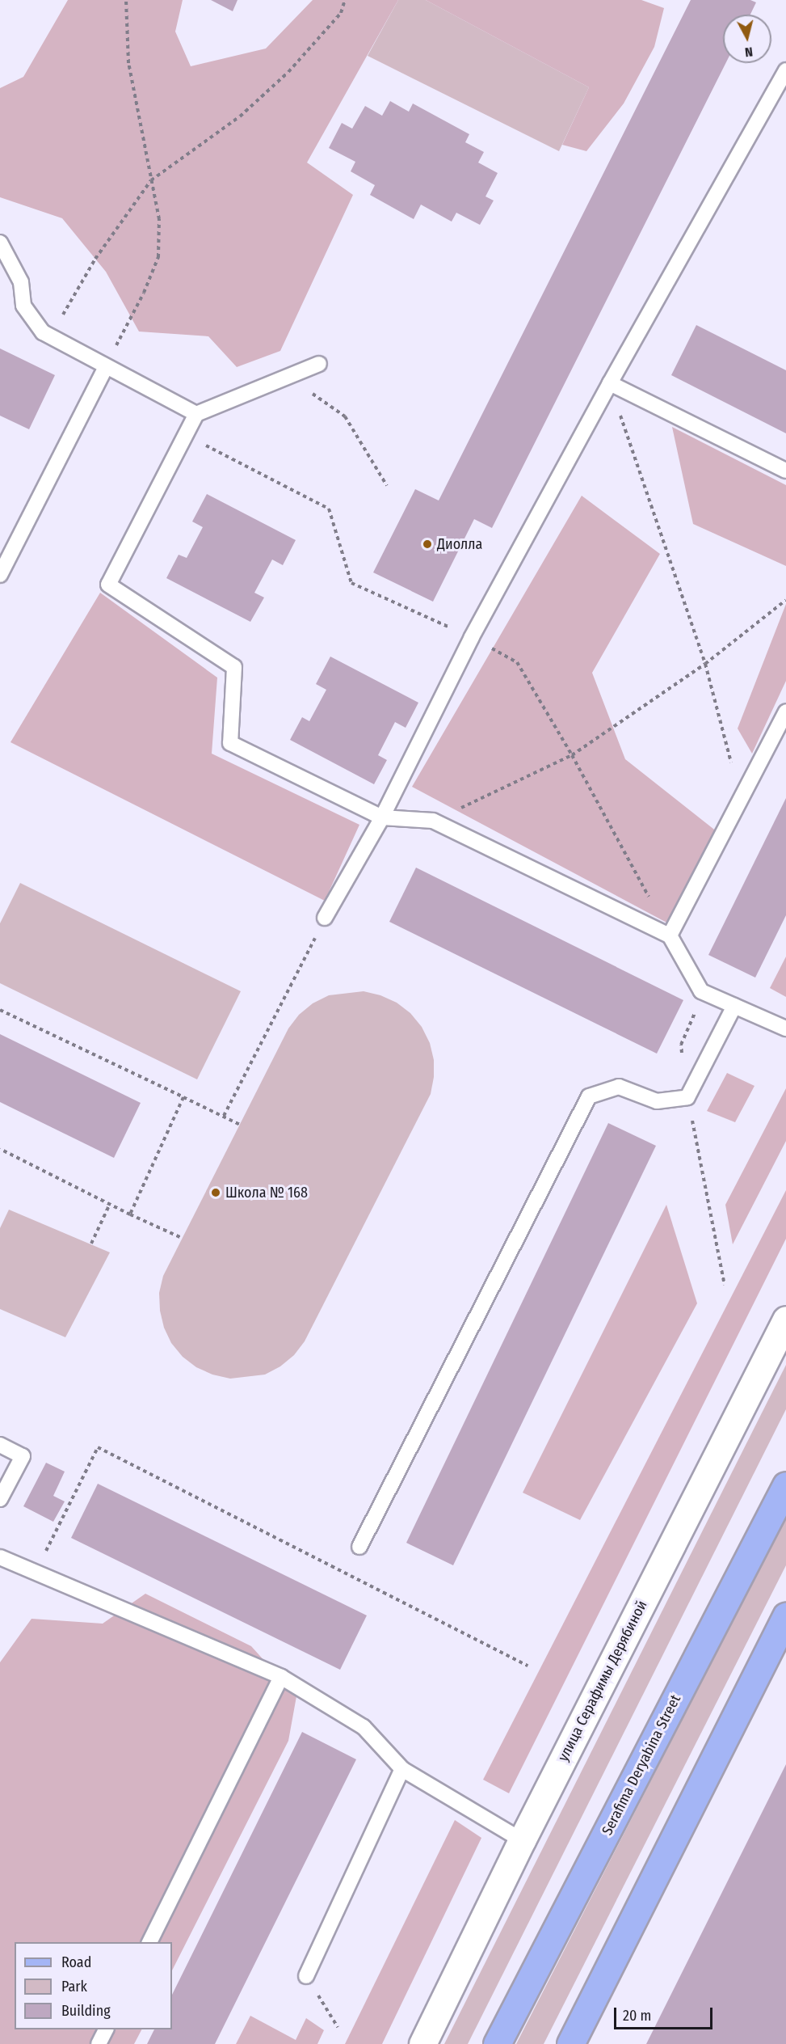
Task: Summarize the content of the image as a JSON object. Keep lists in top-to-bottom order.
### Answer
{
  "streets": {
    "main road": ["Serafima Deryabina Street"],
    "street": ["улица Серафимы Дерябиной"]
  },
  "places": ["Диолла", "Школа № 168"],
  "legend": ["Road", "Park", "Building"],
  "scale_bar": "20 m",
  "north": "bottom"
}
